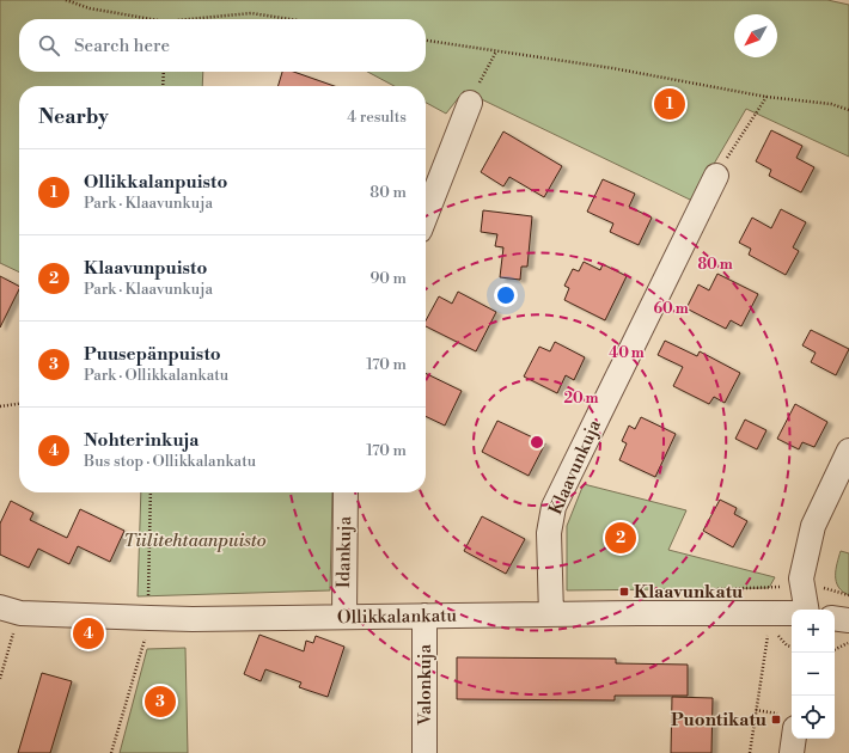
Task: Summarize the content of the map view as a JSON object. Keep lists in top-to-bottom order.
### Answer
{
  "streets": {
    "street": [
      "Klaavunkuja",
      "Idankuja",
      "Ollikkalankatu",
      "Valonkuja"
    ]
  },
  "crossings": [
    ["Klaavunkuja", "Ollikkalankatu"],
    ["Idankuja", "Ollikkalankatu"],
    ["Ollikkalankatu", "Valonkuja"]
  ],
  "parks": ["Tiilitehtaanpuisto"],
  "places": {
    "transit": ["Klaavunkatu", "Puontikatu"]
  },
  "north": "bottom left",
  "page": {
    "search": "Search here",
    "pins": [
      "1",
      "2",
      "4",
      "3"
    ],
    "heading": ["Nearby", "4 results"],
    "list": [
      {
        "mark": "1",
        "name": "Ollikkalanpuisto",
        "note": "Park · Klaavunkuja",
        "value": "80 m"
      },
      {
        "mark": "2",
        "name": "Klaavunpuisto",
        "note": "Park · Klaavunkuja",
        "value": "90 m"
      },
      {
        "mark": "3",
        "name": "Puusepänpuisto",
        "note": "Park · Ollikkalankatu",
        "value": "170 m"
      },
      {
        "mark": "4",
        "name": "Nohterinkuja",
        "note": "Bus stop · Ollikkalankatu",
        "value": "170 m"
      }
    ],
    "map_buttons": ["+", "−"]
  },
  "rings": [
    "80 m",
    "60 m",
    "40 m",
    "20 m"
  ]
}
